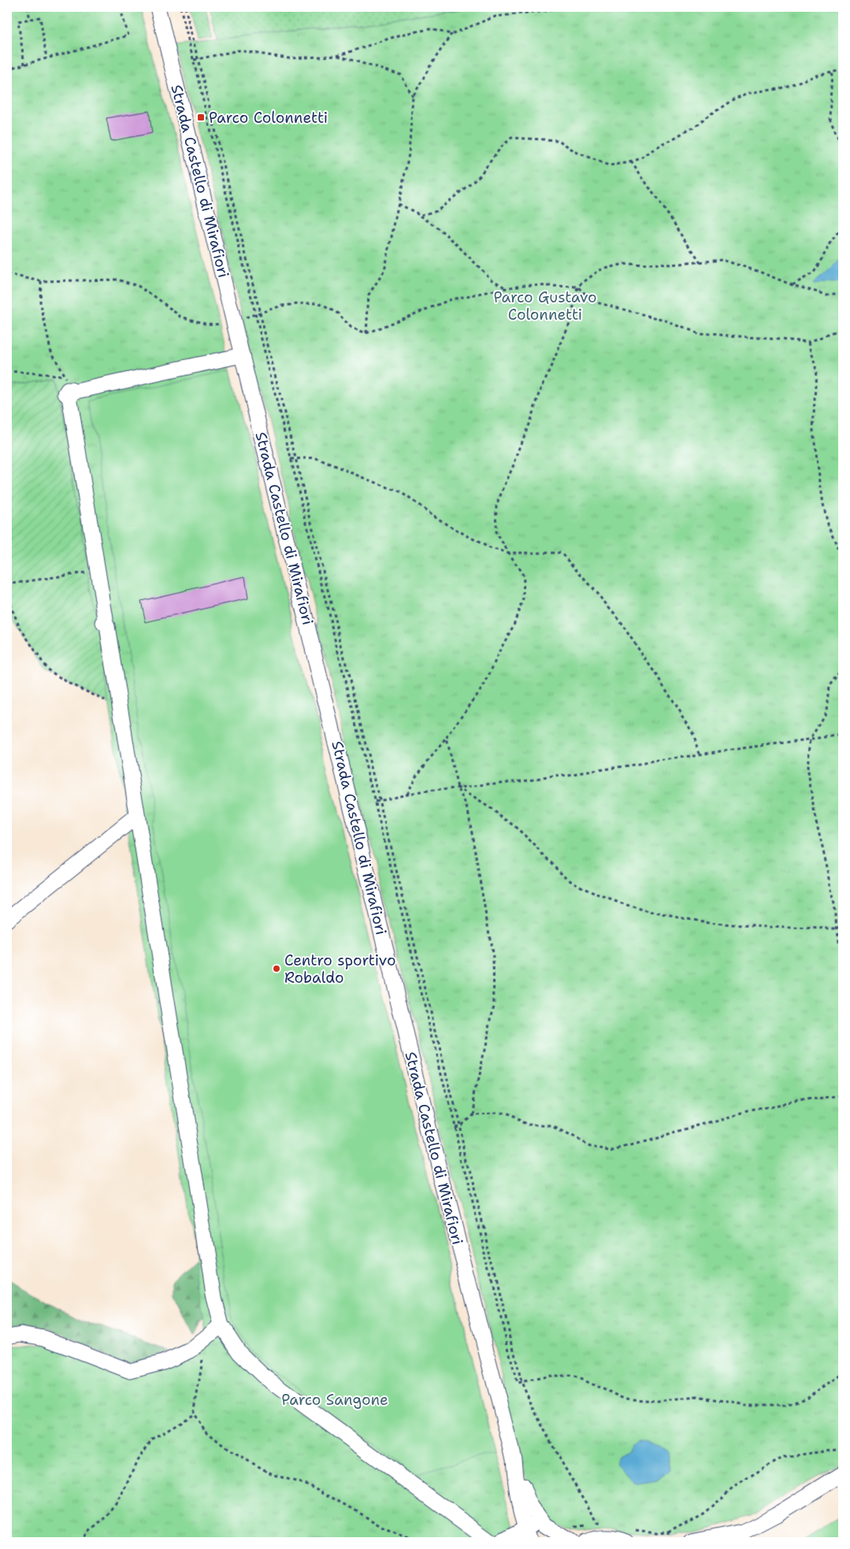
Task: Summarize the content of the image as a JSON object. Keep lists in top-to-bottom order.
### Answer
{
  "streets": {
    "street": ["Strada Castello di Mirafiori"]
  },
  "parks": ["Parco Gustavo Colonnetti", "Parco Sangone"],
  "places": {
    "transit": ["Parco Colonnetti"],
    "other": ["Centro sportivo Robaldo"]
  }
}
